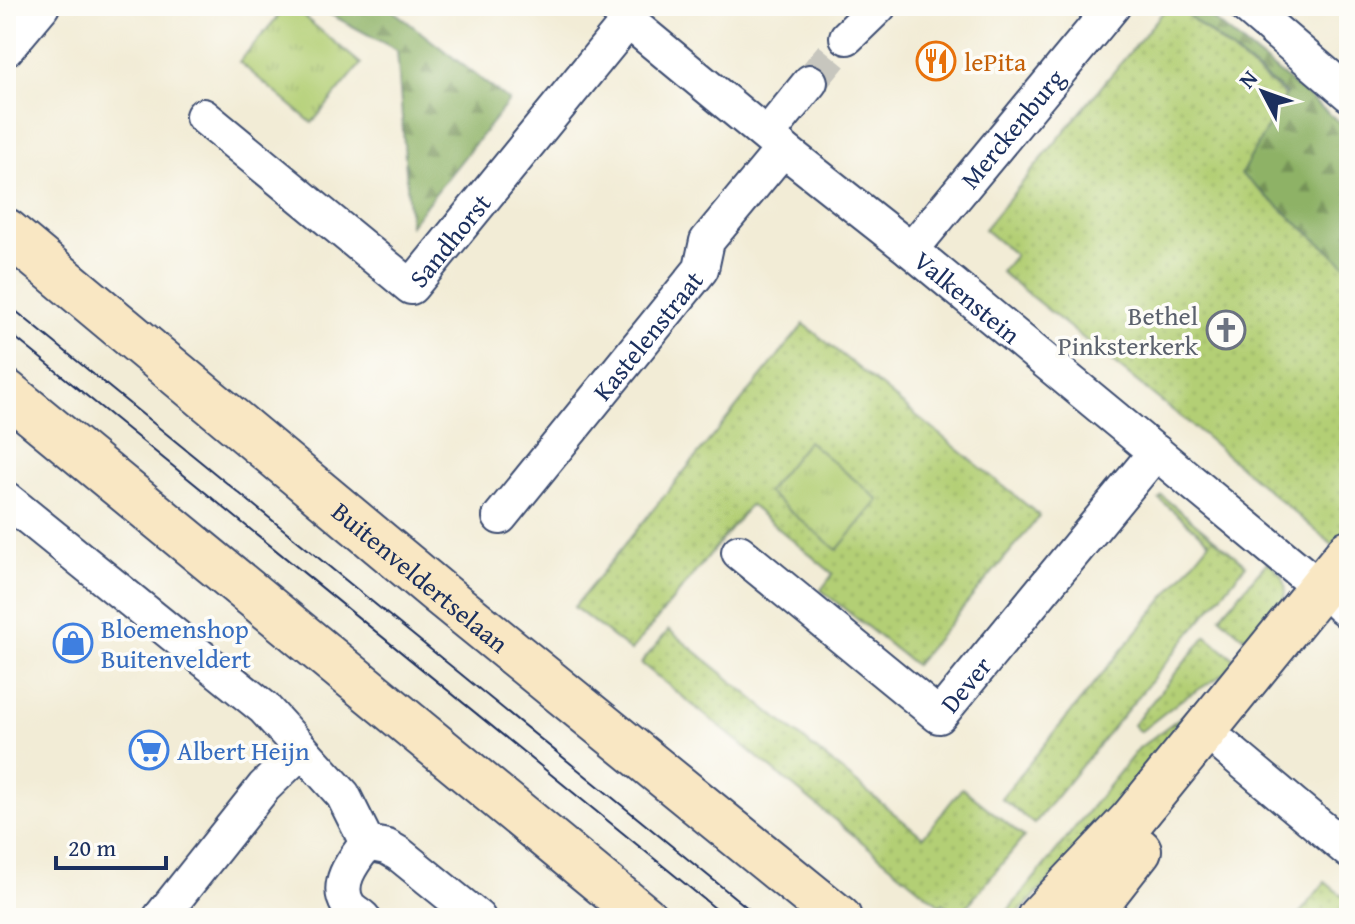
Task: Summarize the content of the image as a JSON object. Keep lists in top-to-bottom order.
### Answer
{
  "streets": {
    "main road": ["Buitenveldertselaan"],
    "street": [
      "Merckenburg",
      "Sandhorst",
      "Valkenstein",
      "Kastelenstraat",
      "Dever"
    ]
  },
  "crossings": [
    ["Merckenburg", "Valkenstein"],
    ["Sandhorst", "Valkenstein"],
    ["Valkenstein", "Kastelenstraat"],
    ["Valkenstein", "Dever"]
  ],
  "places": {
    "restaurant": ["lePita"],
    "church": ["Bethel Pinksterkerk"],
    "shop": ["Bloemenshop Buitenveldert"],
    "supermarket": ["Albert Heijn"]
  },
  "scale_bar": "20 m",
  "north": "top left"
}
